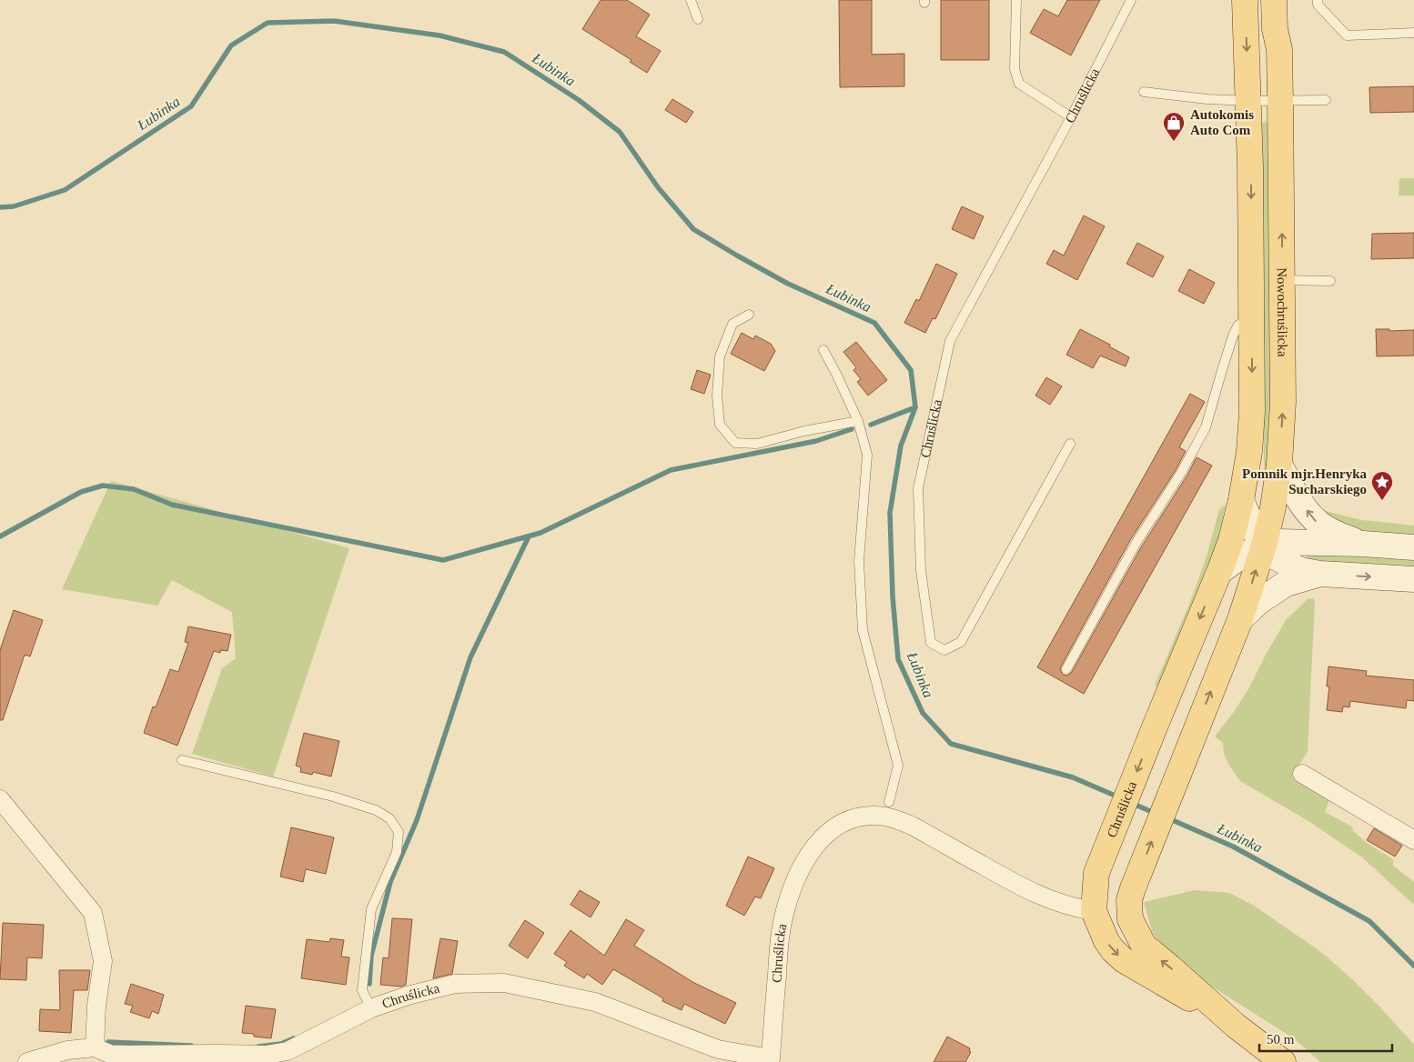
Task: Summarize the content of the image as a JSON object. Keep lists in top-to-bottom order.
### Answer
{
  "streets": {
    "main road": ["Chruślicka", "Nowochruślicka"]
  },
  "water": ["Łubinka"],
  "places": {
    "shop": ["Autokomis Auto Com"],
    "place": ["Pomnik mjr.Henryka Sucharskiego"]
  },
  "scale_bar": "50 m"
}
